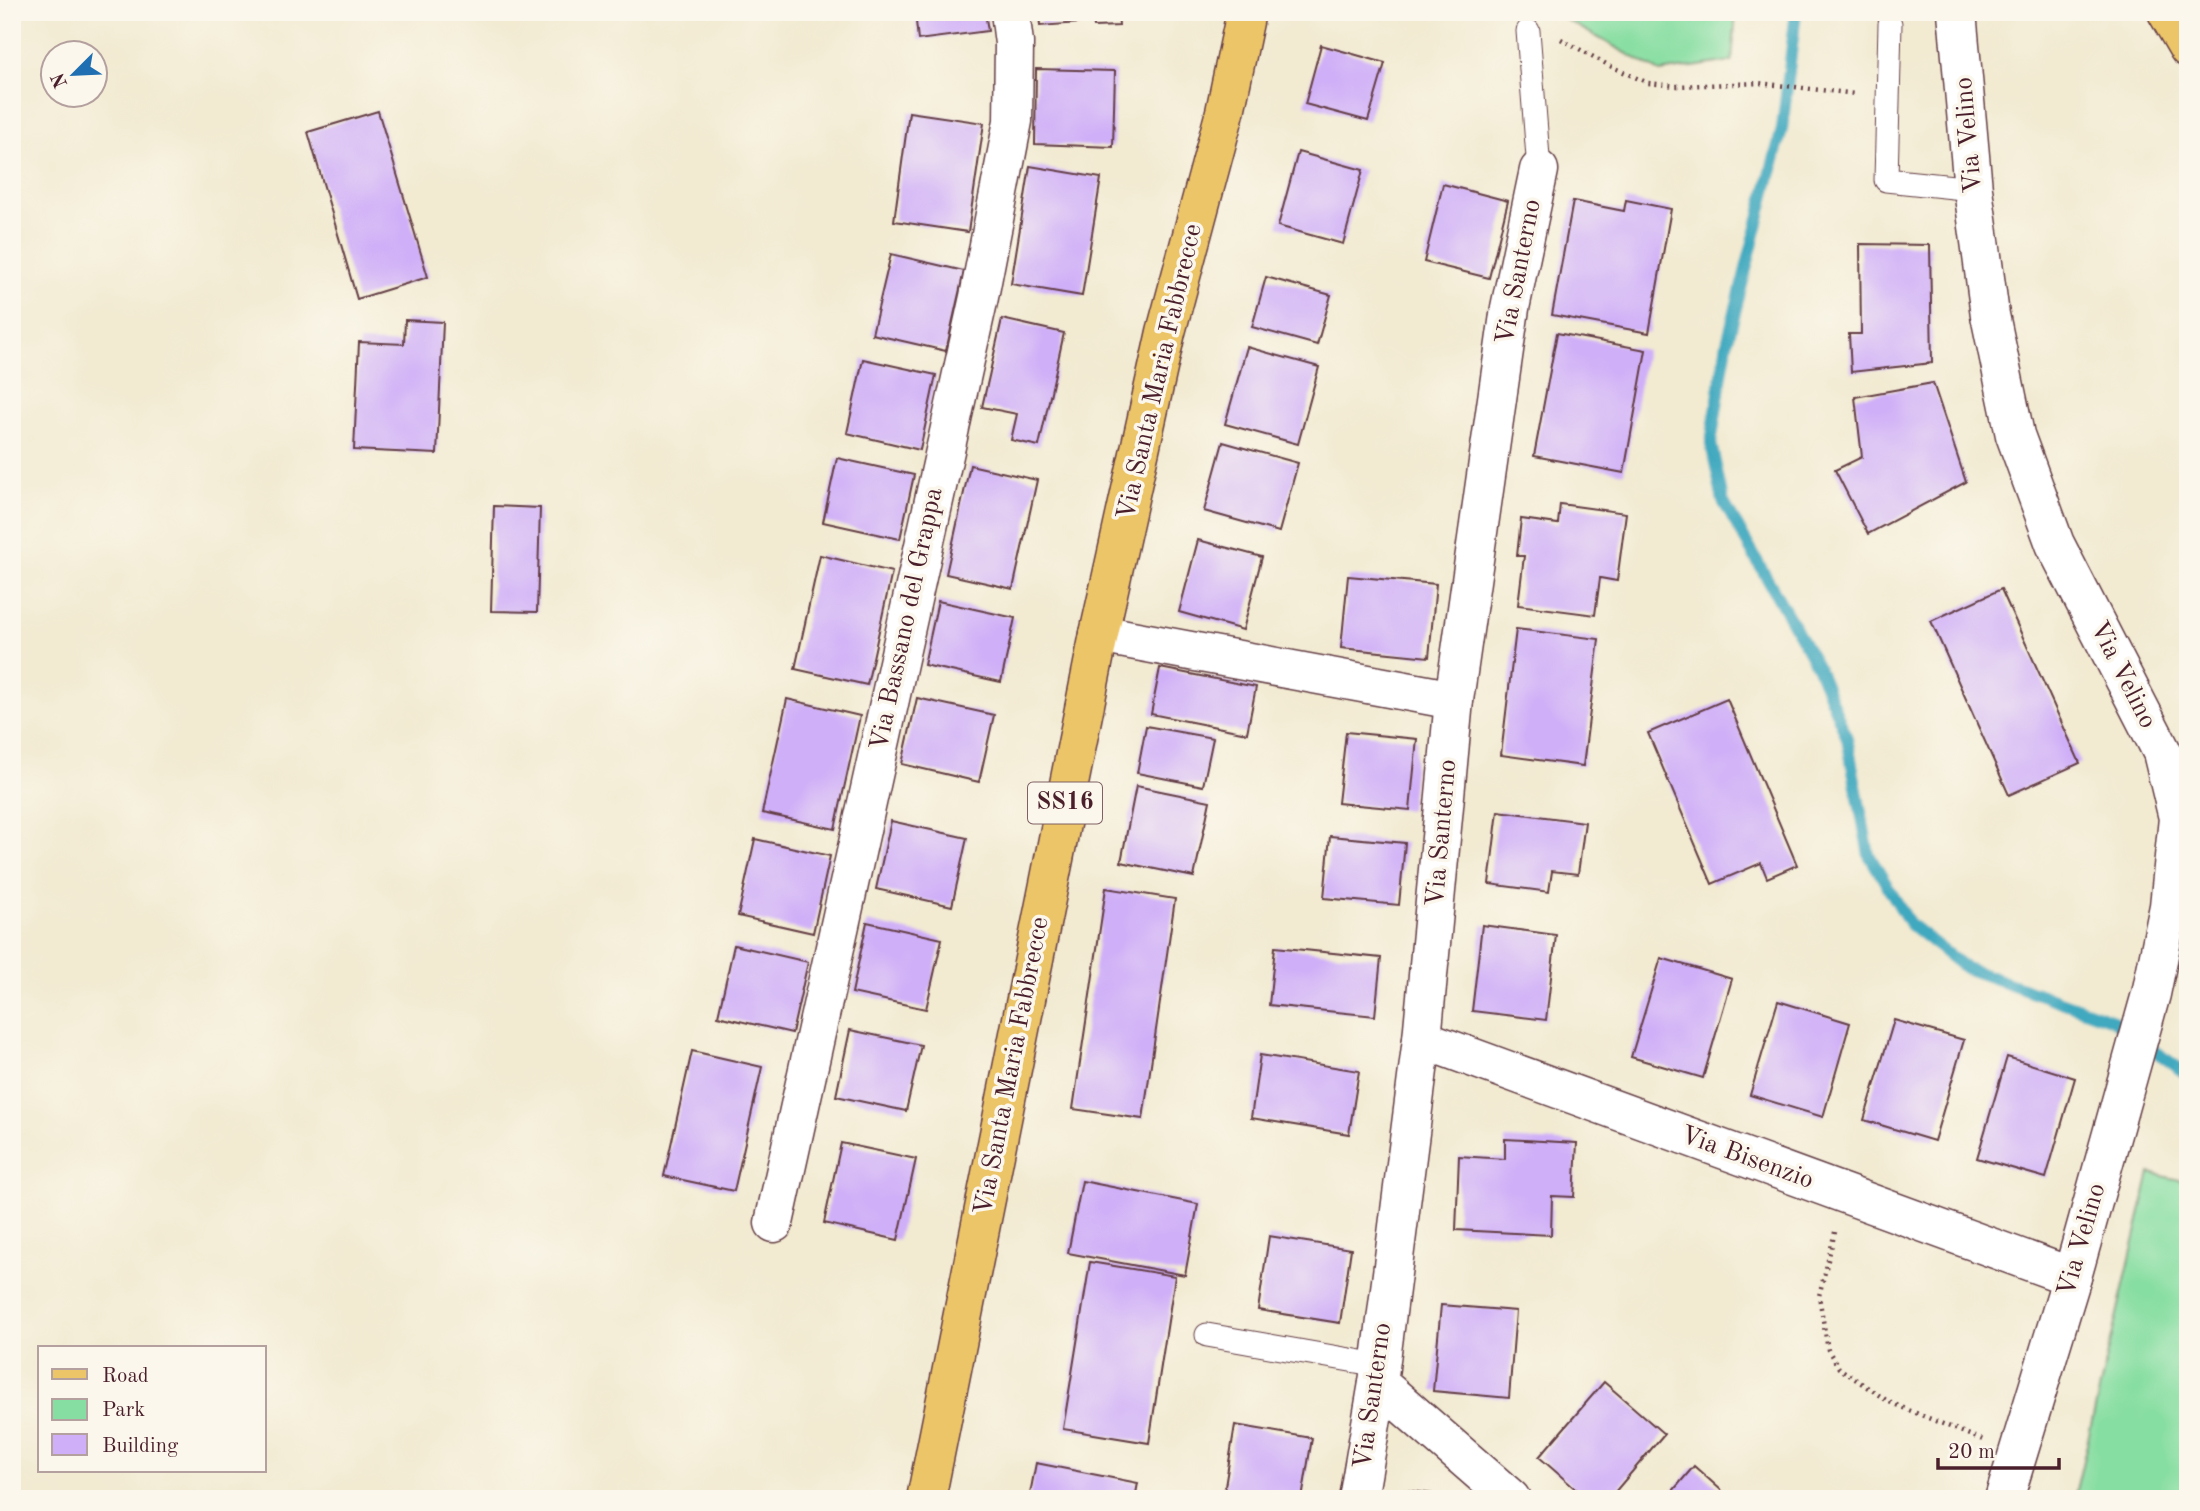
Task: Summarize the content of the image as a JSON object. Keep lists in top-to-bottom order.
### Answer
{
  "streets": {
    "main road": ["Via Santa Maria Fabbrecce", "SS16"],
    "street": [
      "Via Velino",
      "Via Santerno",
      "Via Bassano del Grappa",
      "Via Bisenzio"
    ]
  },
  "crossings": [
    ["Via Velino", "Via Bisenzio"],
    ["Via Santerno", "Via Bisenzio"]
  ],
  "legend": ["Road", "Park", "Building"],
  "scale_bar": "20 m",
  "north": "bottom left"
}
